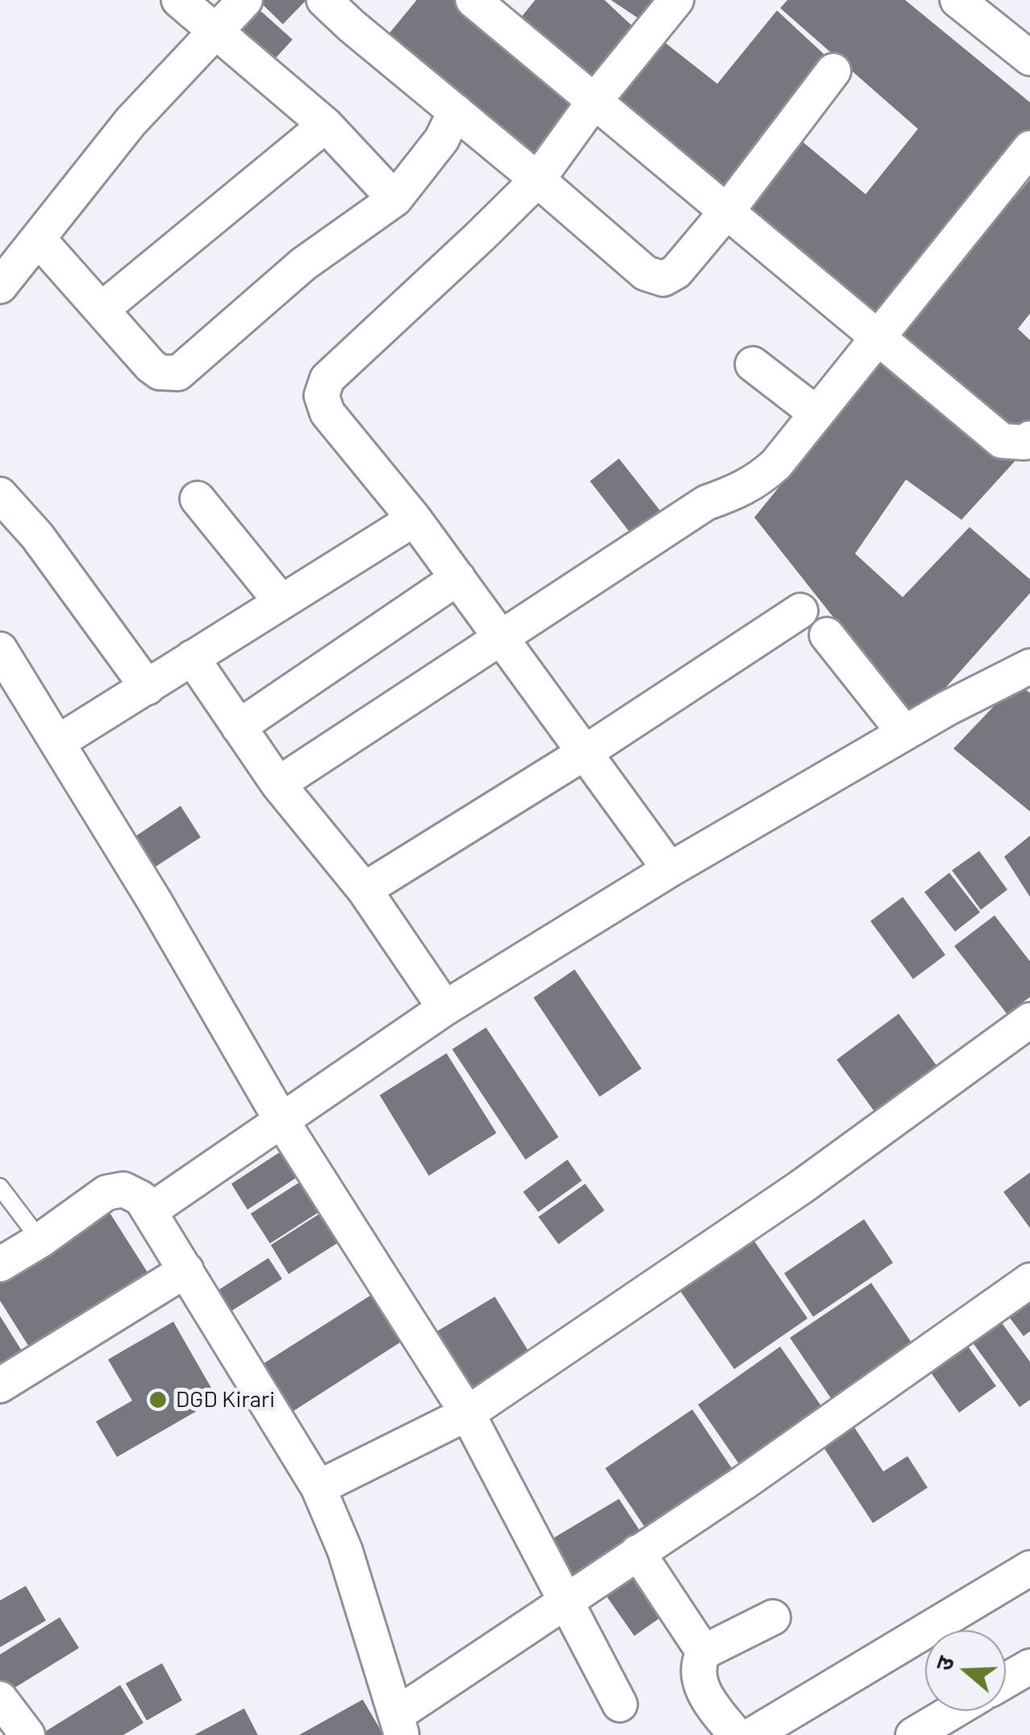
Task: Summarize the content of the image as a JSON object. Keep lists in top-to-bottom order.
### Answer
{
  "places": ["DGD Kirari"],
  "north": "left"
}
